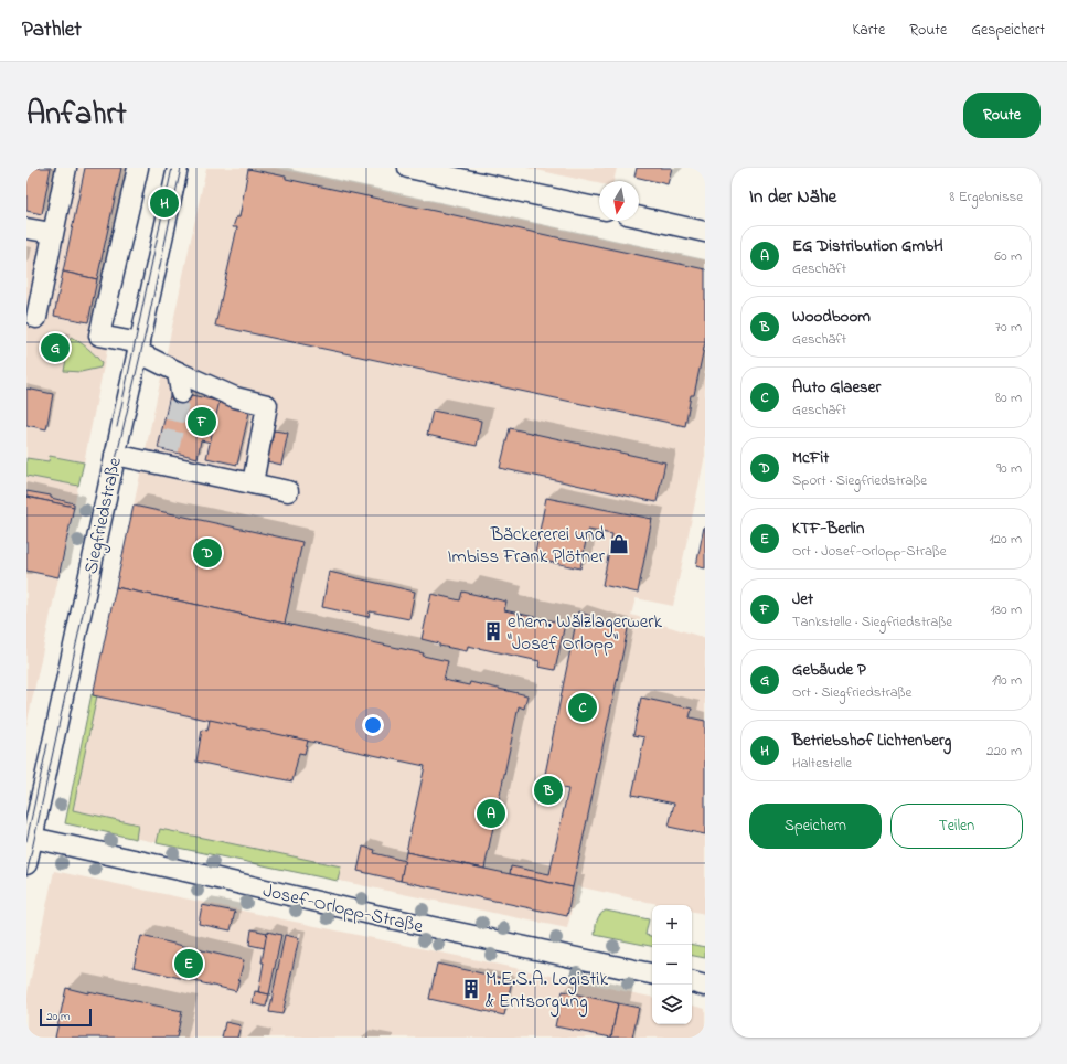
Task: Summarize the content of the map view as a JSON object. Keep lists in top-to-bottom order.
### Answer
{
  "streets": {
    "street": ["Siegfriedstraße", "Josef-Orlopp-Straße"]
  },
  "crossings": [
    ["Siegfriedstraße", "Josef-Orlopp-Straße"]
  ],
  "places": {
    "shop": ["Bäckererei und Imbiss Frank Plötner"],
    "building": ["ehem. Wälzlagerwerk \"Josef Orlopp\"", "M.E.S.A. Logistik & Entsorgung"]
  },
  "scale_bar": "20 m",
  "north": "bottom",
  "page": {
    "header": "Pathlet",
    "nav": ["Karte", "Route", "Gespeichert"],
    "title": "Anfahrt",
    "buttons": [
      "Route",
      ["Speichern", "Teilen"]
    ],
    "heading": ["In der Nähe", "8 Ergebnisse"],
    "pins": [
      "H",
      "G",
      "F",
      "D",
      "C",
      "B",
      "A",
      "E"
    ],
    "list": [
      {
        "mark": "A",
        "name": "EG Distribution GmbH",
        "note": "Geschäft",
        "value": "60 m"
      },
      {
        "mark": "B",
        "name": "Woodboom",
        "note": "Geschäft",
        "value": "70 m"
      },
      {
        "mark": "C",
        "name": "Auto Glaeser",
        "note": "Geschäft",
        "value": "80 m"
      },
      {
        "mark": "D",
        "name": "McFit",
        "note": "Sport · Siegfriedstraße",
        "value": "90 m"
      },
      {
        "mark": "E",
        "name": "KTF-Berlin",
        "note": "Ort · Josef-Orlopp-Straße",
        "value": "120 m"
      },
      {
        "mark": "F",
        "name": "Jet",
        "note": "Tankstelle · Siegfriedstraße",
        "value": "130 m"
      },
      {
        "mark": "G",
        "name": "Gebäude P",
        "note": "Ort · Siegfriedstraße",
        "value": "190 m"
      },
      {
        "mark": "H",
        "name": "Betriebshof Lichtenberg",
        "note": "Haltestelle",
        "value": "220 m"
      }
    ],
    "map_buttons": ["+", "−"],
    "scale": "20 m"
  }
}
